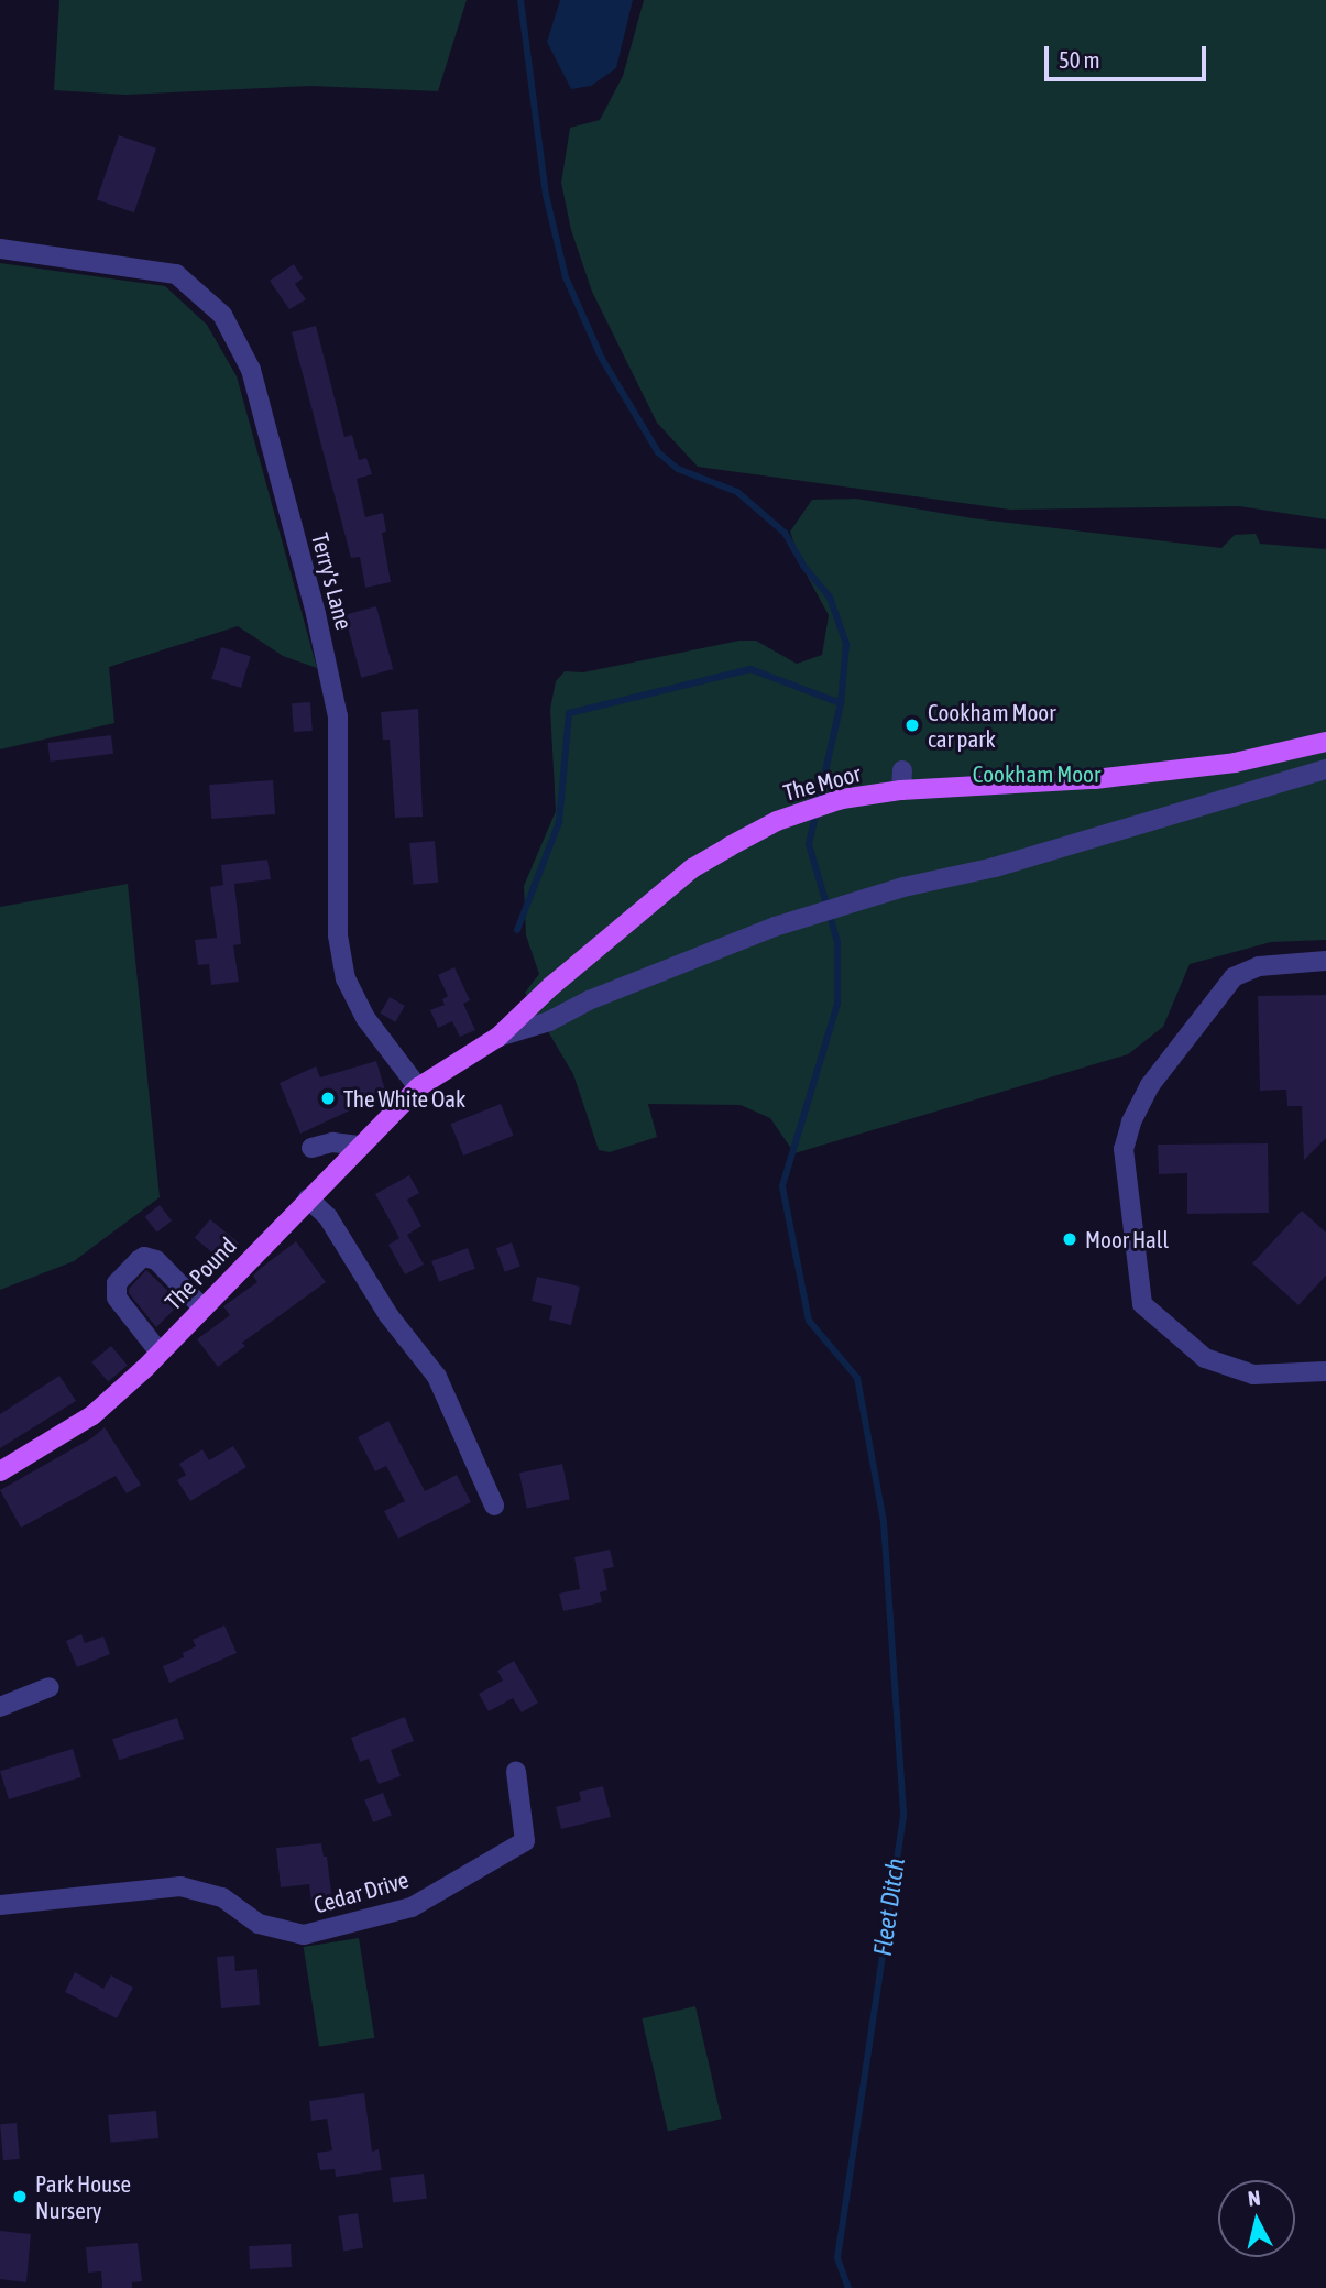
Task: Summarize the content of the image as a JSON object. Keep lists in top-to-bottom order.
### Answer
{
  "streets": {
    "main road": ["The Moor", "The Pound"],
    "street": ["Terry's Lane", "Cedar Drive"]
  },
  "crossings": [
    ["Terry's Lane", "The Moor"],
    ["Terry's Lane", "The Pound"],
    ["The Moor", "The Pound"]
  ],
  "water": ["Fleet Ditch"],
  "parks": ["Cookham Moor"],
  "places": [
    "Cookham Moor car park",
    "The White Oak",
    "Moor Hall",
    "Park House Nursery"
  ],
  "scale_bar": "50 m",
  "north": "top"
}
